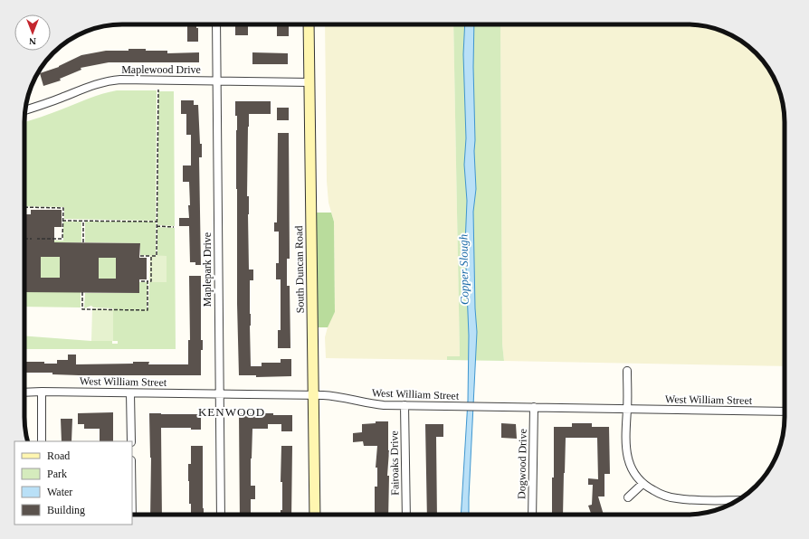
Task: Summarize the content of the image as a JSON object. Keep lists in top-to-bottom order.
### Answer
{
  "streets": {
    "main road": ["South Duncan Road"],
    "street": [
      "Maplewood Drive",
      "Maplepark Drive",
      "West William Street",
      "Fairoaks Drive",
      "Dogwood Drive"
    ]
  },
  "crossings": [
    ["Maplewood Drive", "Maplepark Drive"],
    ["Maplewood Drive", "South Duncan Road"],
    ["Maplepark Drive", "West William Street"],
    ["South Duncan Road", "West William Street"],
    ["West William Street", "Fairoaks Drive"],
    ["West William Street", "Dogwood Drive"]
  ],
  "districts": ["KENWOOD"],
  "water": ["Copper Slough"],
  "legend": [
    "Road",
    "Park",
    "Water",
    "Building"
  ],
  "north": "bottom"
}
